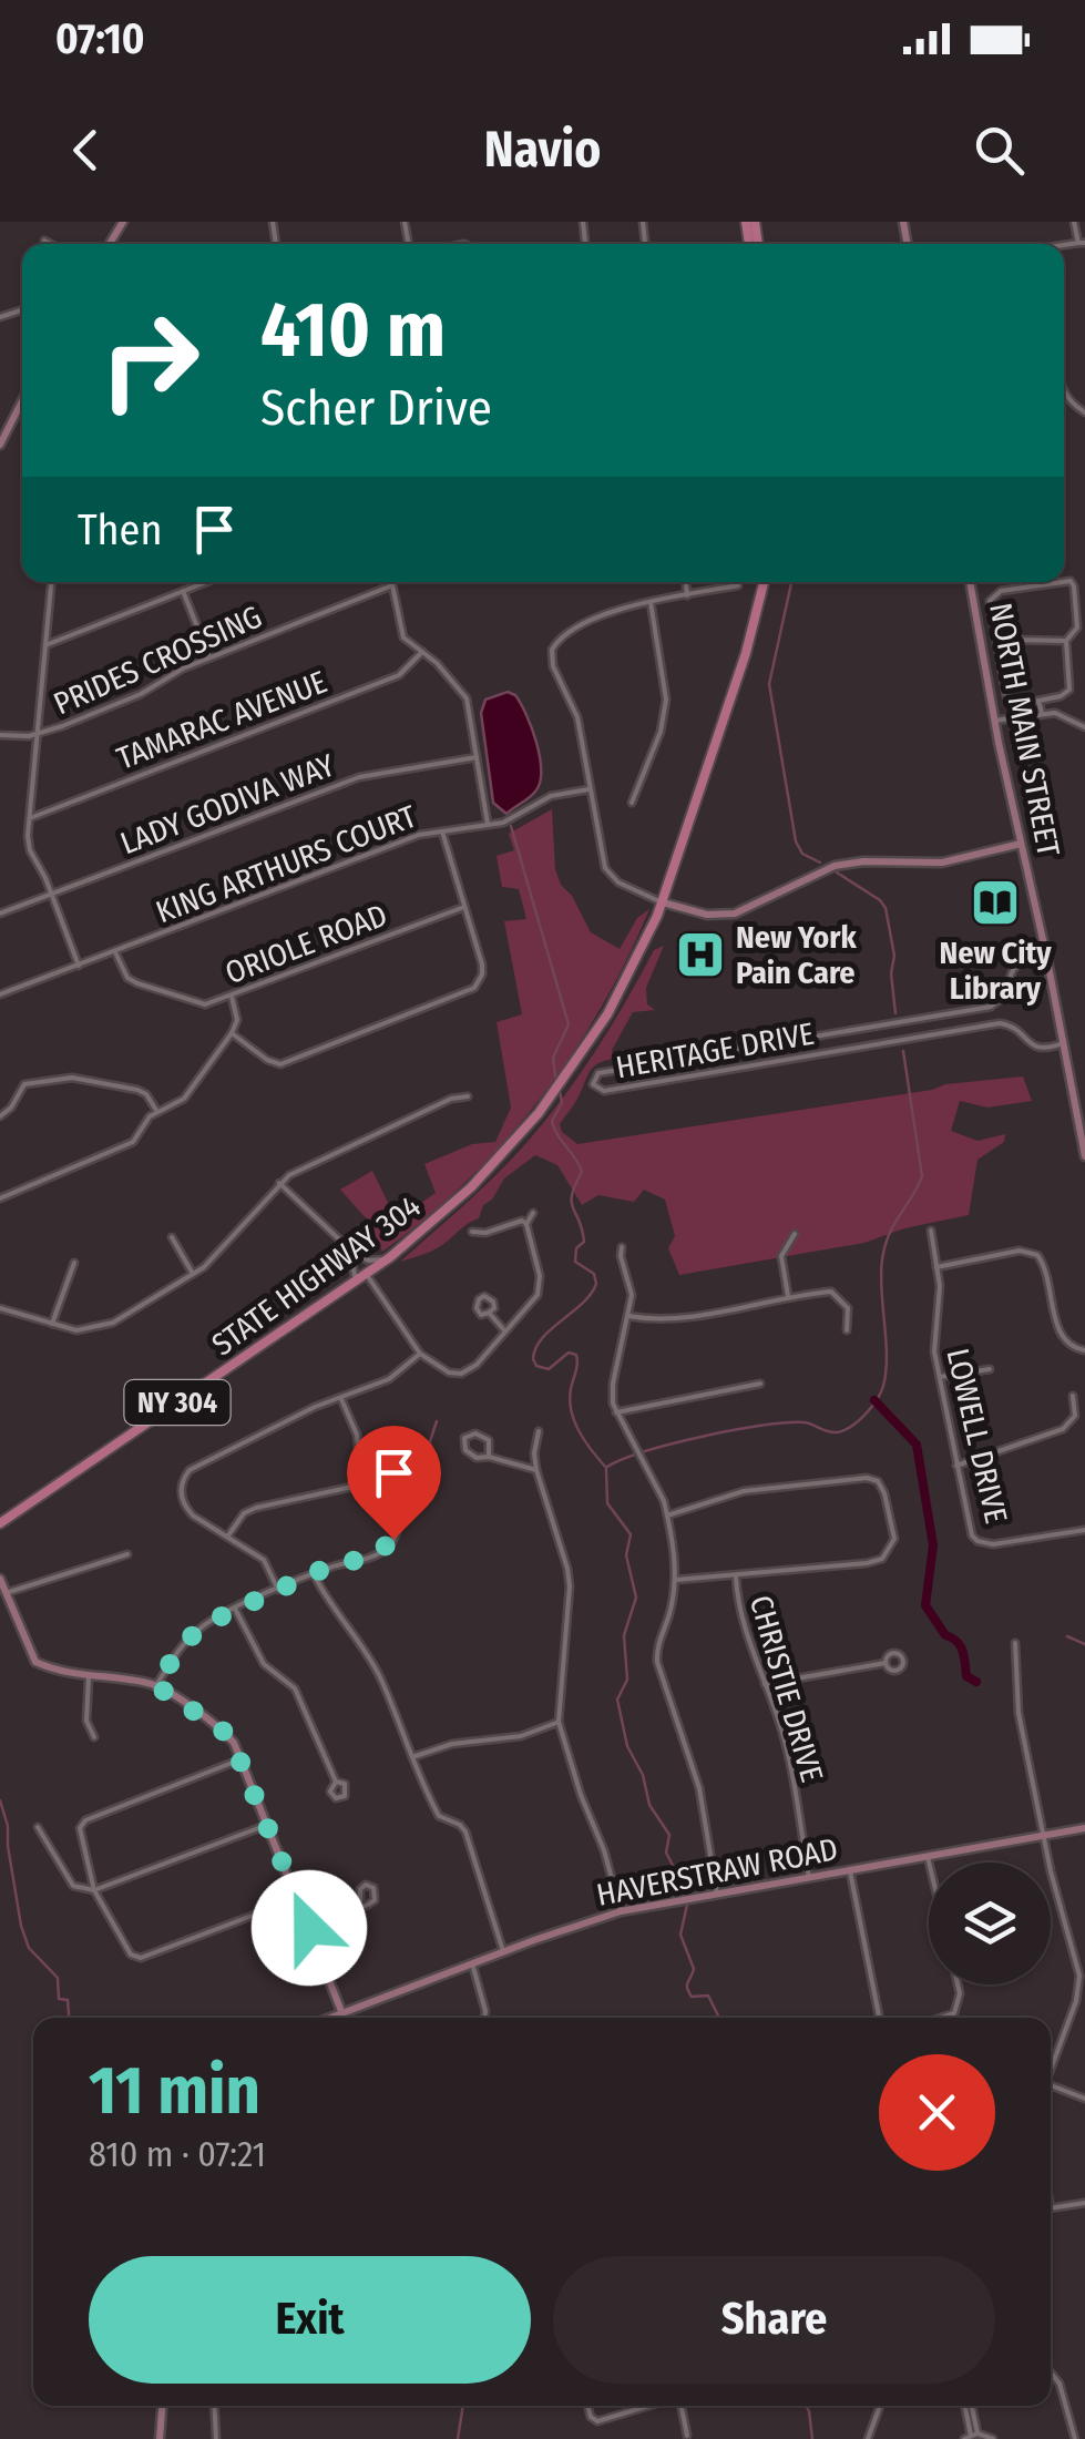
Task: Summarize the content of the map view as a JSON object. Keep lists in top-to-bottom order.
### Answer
{
  "streets": {
    "main road": ["STATE HIGHWAY 304", "NY 304"],
    "street": [
      "PRIDES CROSSING",
      "TAMARAC AVENUE",
      "NORTH MAIN STREET",
      "LADY GODIVA WAY",
      "KING ARTHURS COURT",
      "ORIOLE ROAD",
      "HERITAGE DRIVE",
      "LOWELL DRIVE",
      "CHRISTIE DRIVE",
      "HAVERSTRAW ROAD"
    ]
  },
  "crossings": [
    ["NORTH MAIN STREET", "HERITAGE DRIVE"],
    ["KING ARTHURS COURT", "ORIOLE ROAD"],
    ["CHRISTIE DRIVE", "HAVERSTRAW ROAD"]
  ],
  "places": {
    "library": ["New City Library"],
    "hospital": ["New York Pain Care"]
  },
  "page": {
    "status": "07:10",
    "header": "Navio",
    "turn": ["410 m", "Scher Drive"],
    "then": "Then",
    "heading": ["11 min", "810 m · 07:21"],
    "buttons": ["Exit", "Share"]
  }
}
